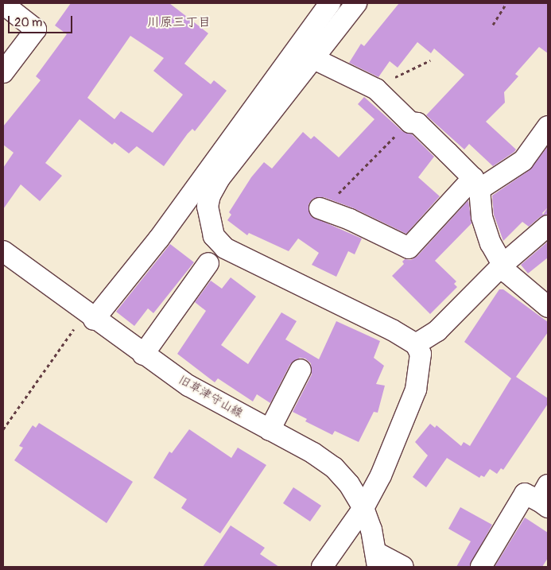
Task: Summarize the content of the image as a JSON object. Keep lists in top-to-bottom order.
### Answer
{
  "streets": {
    "street": ["旧草津守山線"]
  },
  "districts": ["川原三丁目"],
  "scale_bar": "20 m"
}
